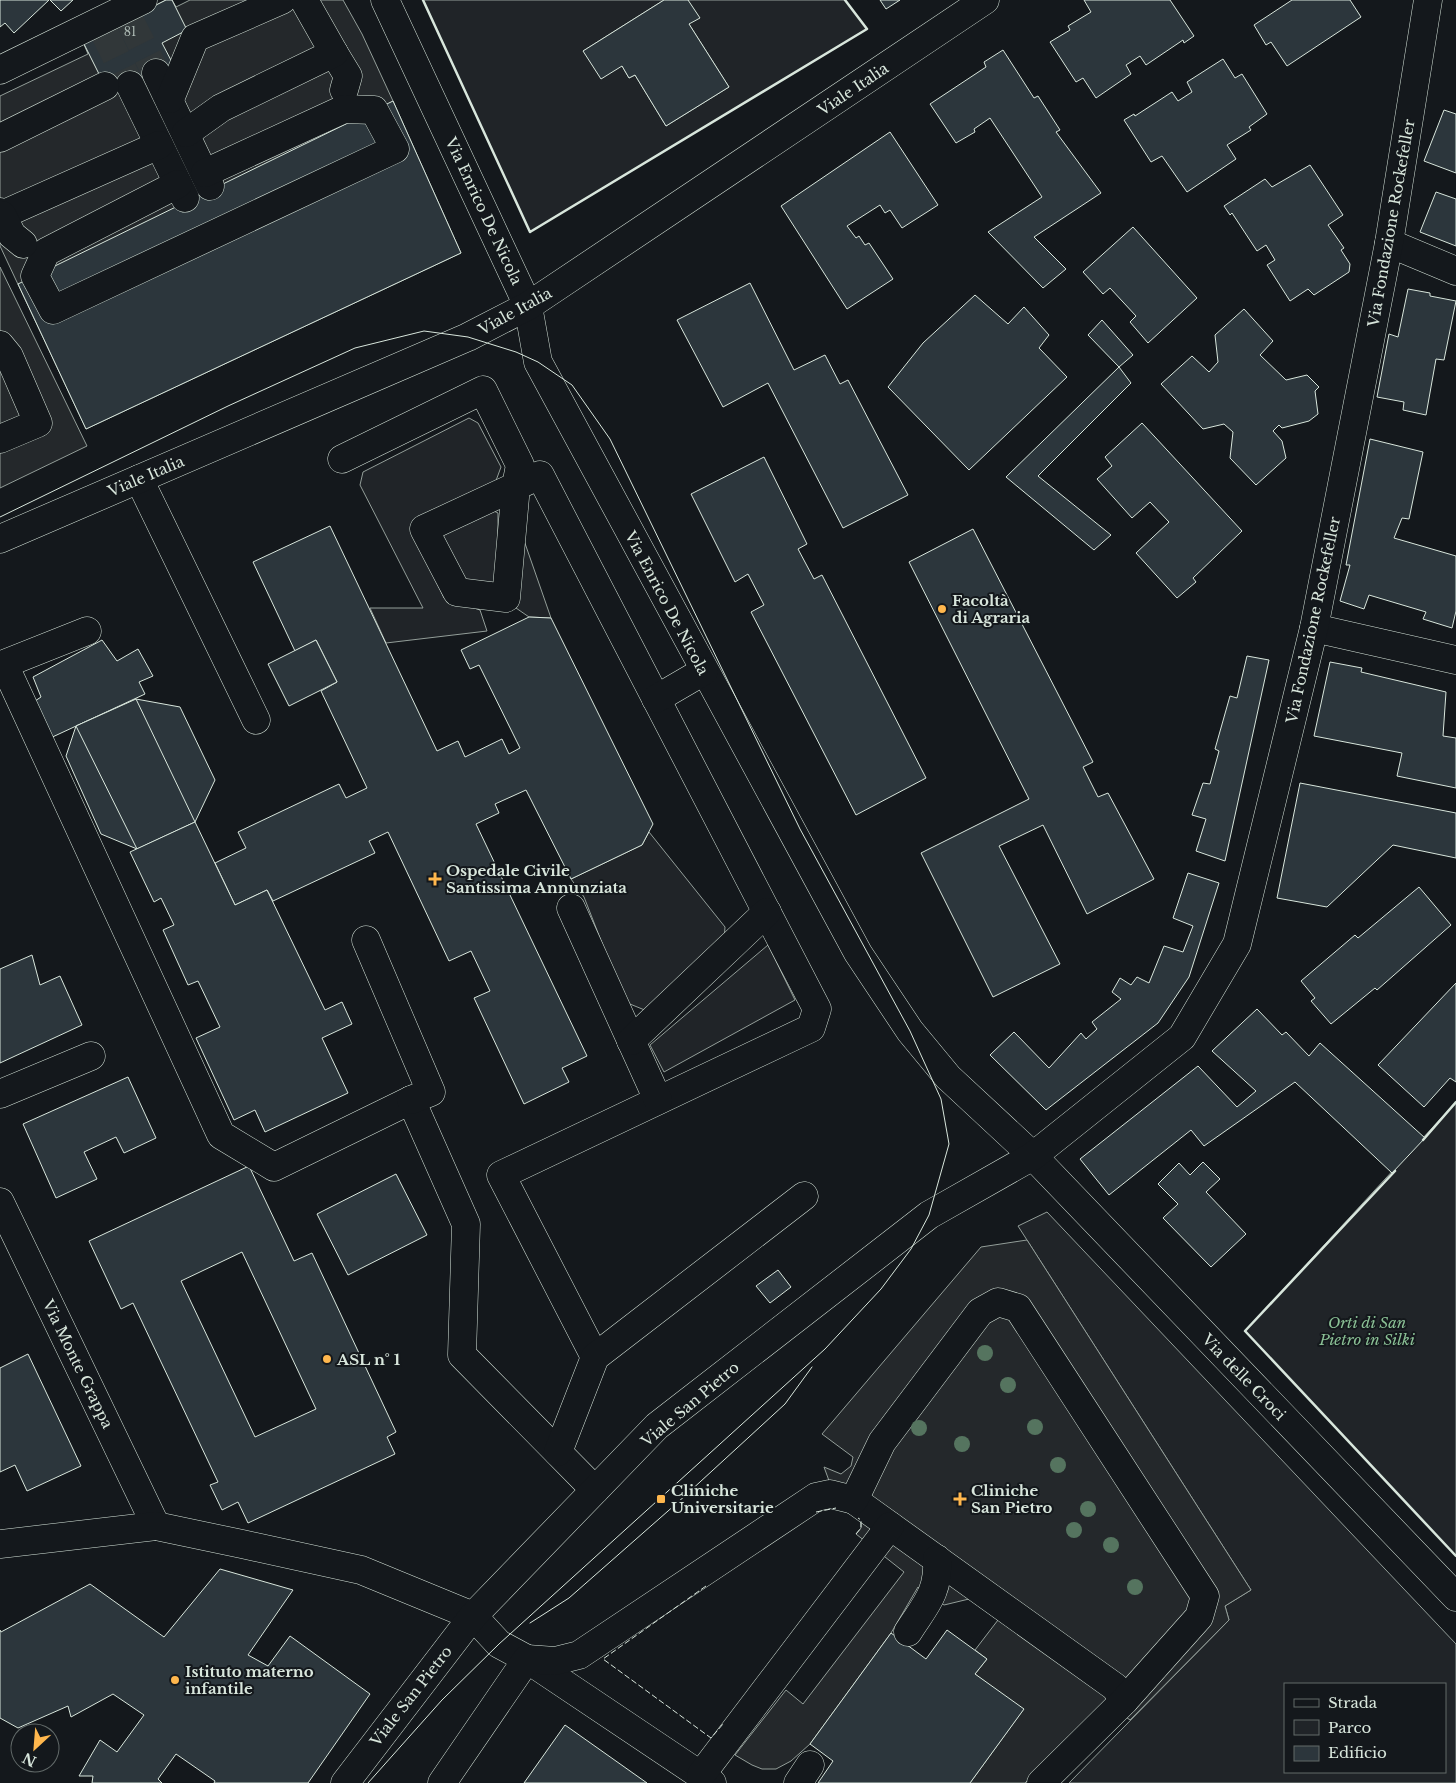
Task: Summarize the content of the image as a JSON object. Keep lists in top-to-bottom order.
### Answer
{
  "streets": {
    "street": [
      "Viale Italia",
      "Via Enrico De Nicola",
      "Via Fondazione Rockefeller",
      "Via Monte Grappa",
      "Via delle Croci",
      "Viale San Pietro"
    ]
  },
  "crossings": [
    ["Viale Italia", "Via Enrico De Nicola"],
    ["Via Enrico De Nicola", "Via Fondazione Rockefeller"],
    ["Via Enrico De Nicola", "Via delle Croci"],
    ["Via Enrico De Nicola", "Viale San Pietro"],
    ["Via Fondazione Rockefeller", "Via delle Croci"],
    ["Via Fondazione Rockefeller", "Viale San Pietro"],
    ["Via delle Croci", "Viale San Pietro"]
  ],
  "parks": ["Orti di San Pietro in Silki"],
  "places": {
    "other": ["Facoltà di Agraria", "ASL n° 1", "Istituto materno infantile"],
    "health": ["Ospedale Civile Santissima Annunziata", "Cliniche San Pietro"],
    "transit": ["Cliniche Universitarie"]
  },
  "house_numbers": ["81"],
  "legend": ["Strada", "Parco", "Edificio"],
  "north": "bottom left"
}
